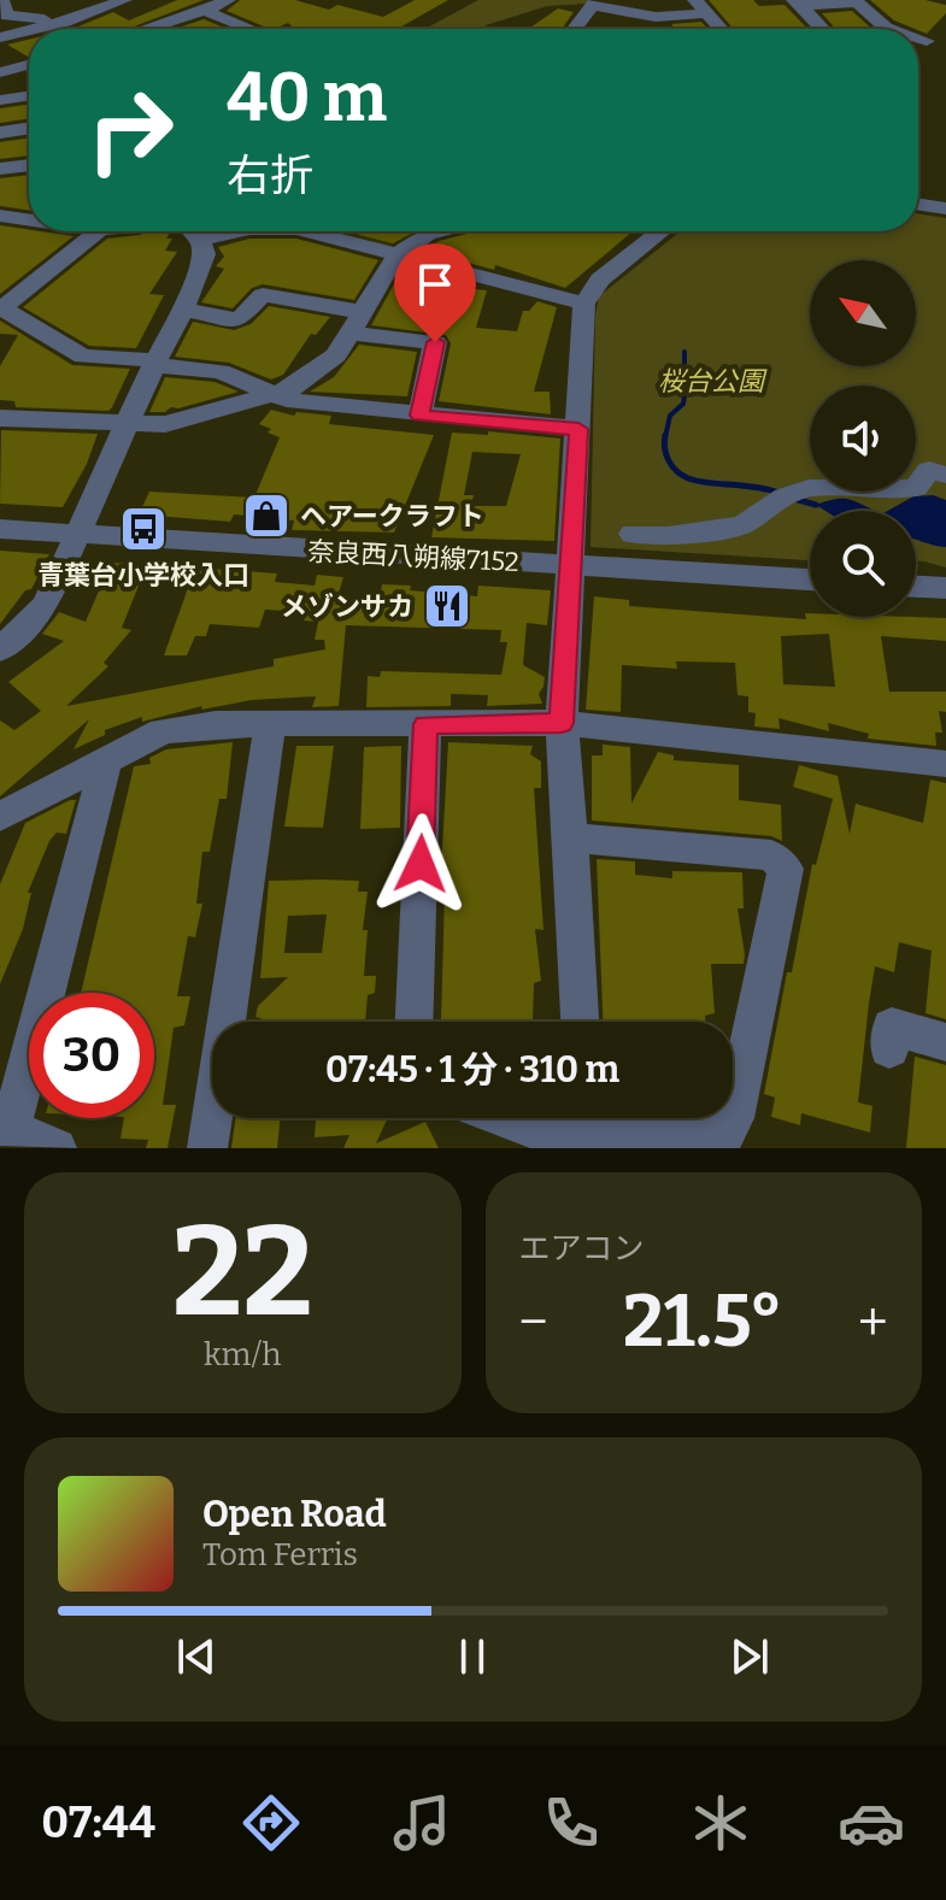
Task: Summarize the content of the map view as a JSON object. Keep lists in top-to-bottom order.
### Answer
{
  "streets": {
    "street": ["奈良西八朔線7152"]
  },
  "parks": ["桜台公園"],
  "places": {
    "shop": ["ヘアークラフト"],
    "bus stop": ["青葉台小学校入口"],
    "restaurant": ["メゾンサカ"]
  },
  "north": "top left",
  "page": {
    "turn": ["40 m", "右折"],
    "limit": "30",
    "trip": "07:45 · 1 分 · 310 m",
    "tile": [
      ["22", "km/h"],
      "エアコン"
    ],
    "heat": ["−", "21.5°", "+"],
    "song": ["Open Road", "Tom Ferris"],
    "tabs": "07:44"
  }
}
